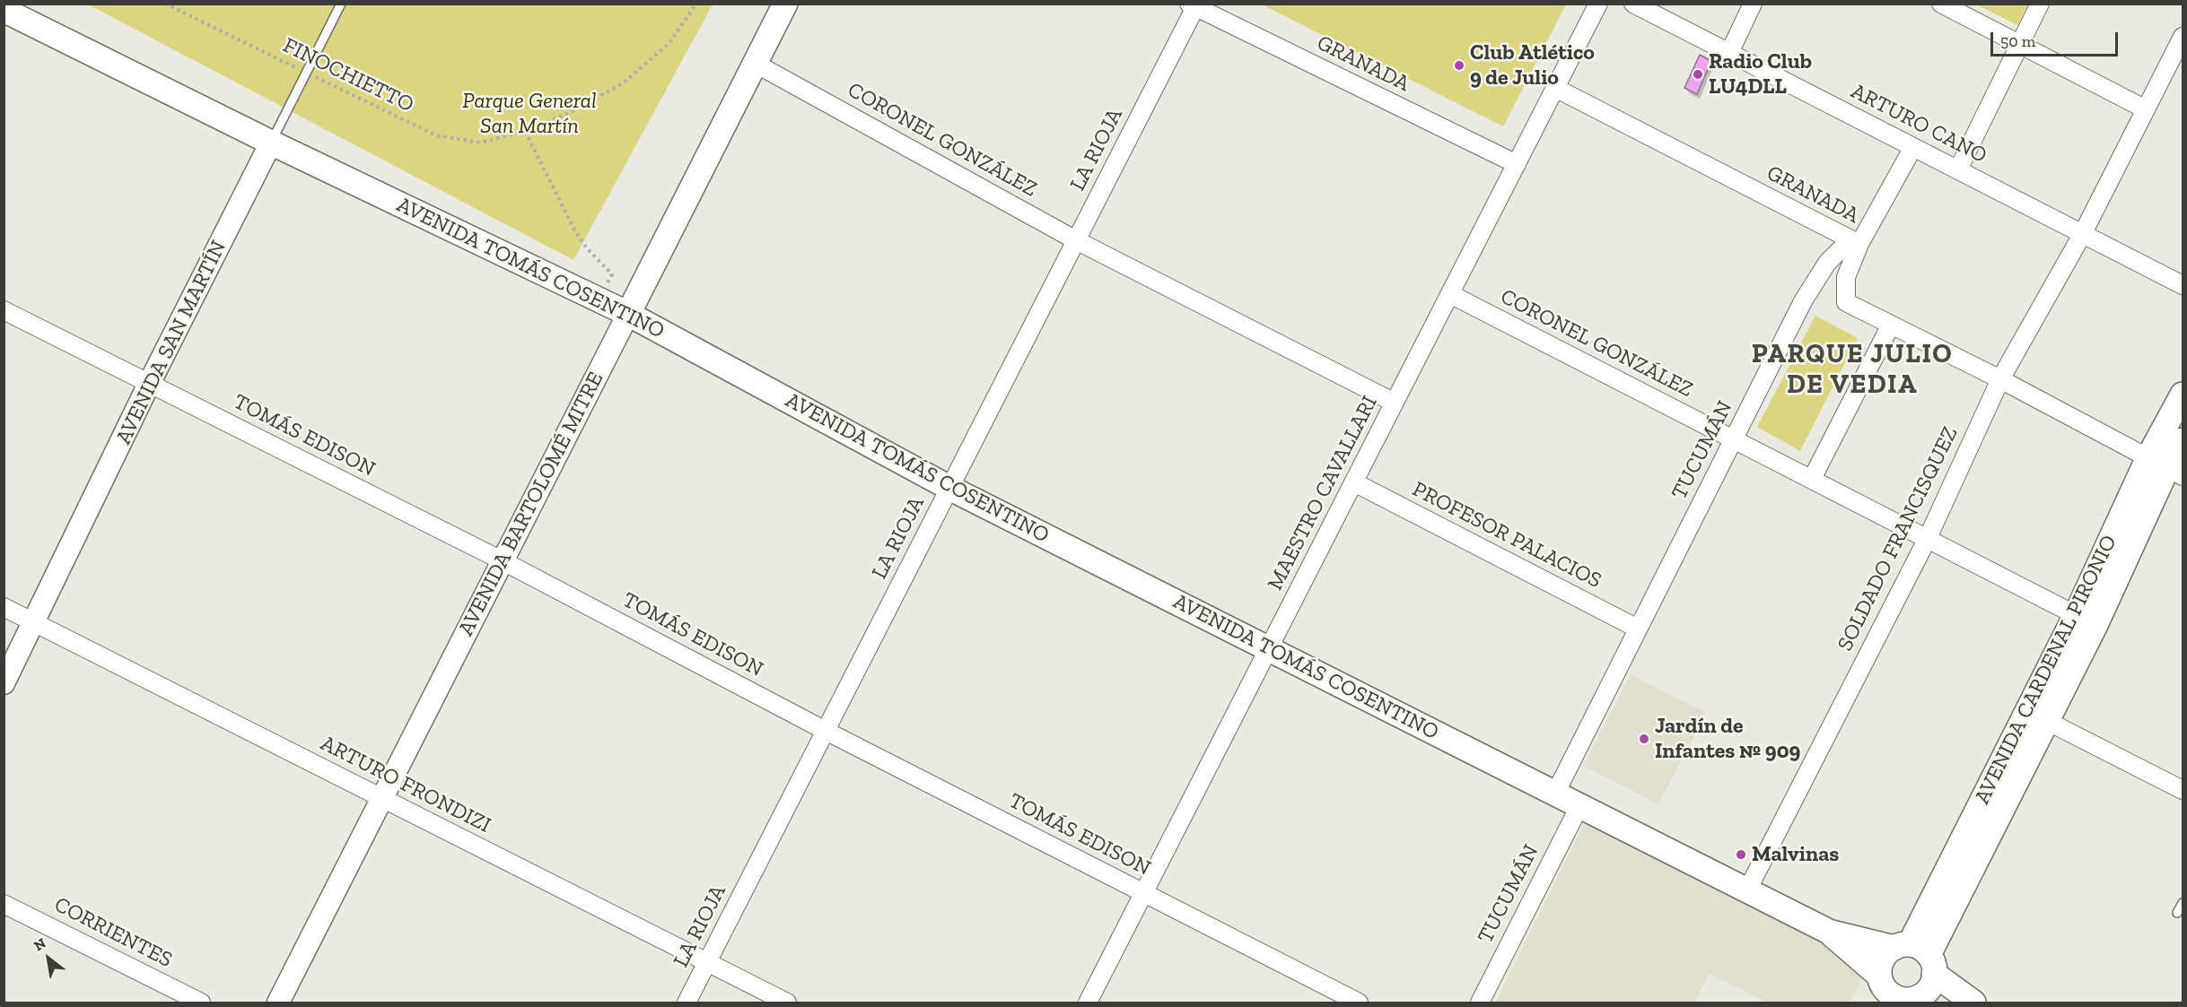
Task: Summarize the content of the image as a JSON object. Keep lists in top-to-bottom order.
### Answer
{
  "streets": {
    "main road": ["AVENIDA TOMÁS COSENTINO", "AVENIDA BARTOLOMÉ MITRE", "AVENIDA CARDENAL PIRONIO"],
    "street": [
      "GRANADA",
      "ARTURO CANO",
      "CORONEL GONZÁLEZ",
      "LA RIOJA",
      "AVENIDA SAN MARTÍN",
      "TOMÁS EDISON",
      "TUCUMÁN",
      "MAESTRO CAVALLARI",
      "PROFESOR PALACIOS",
      "SOLDADO FRANCISQUEZ",
      "ARTURO FRONDIZI",
      "CORRIENTES"
    ],
    "path": ["FINOCHIETTO"]
  },
  "crossings": [
    ["GRANADA", "LA RIOJA"],
    ["GRANADA", "TUCUMÁN"],
    ["GRANADA", "MAESTRO CAVALLARI"],
    ["GRANADA", "SOLDADO FRANCISQUEZ"],
    ["GRANADA", "AVENIDA CARDENAL PIRONIO"],
    ["FINOCHIETTO", "AVENIDA SAN MARTÍN"],
    ["ARTURO CANO", "SOLDADO FRANCISQUEZ"],
    ["CORONEL GONZÁLEZ", "LA RIOJA"],
    ["CORONEL GONZÁLEZ", "TUCUMÁN"],
    ["CORONEL GONZÁLEZ", "MAESTRO CAVALLARI"],
    ["CORONEL GONZÁLEZ", "AVENIDA BARTOLOMÉ MITRE"],
    ["CORONEL GONZÁLEZ", "SOLDADO FRANCISQUEZ"],
    ["CORONEL GONZÁLEZ", "AVENIDA CARDENAL PIRONIO"],
    ["LA RIOJA", "AVENIDA TOMÁS COSENTINO"],
    ["LA RIOJA", "TOMÁS EDISON"],
    ["LA RIOJA", "ARTURO FRONDIZI"],
    ["AVENIDA TOMÁS COSENTINO", "AVENIDA SAN MARTÍN"],
    ["AVENIDA TOMÁS COSENTINO", "TUCUMÁN"],
    ["AVENIDA TOMÁS COSENTINO", "MAESTRO CAVALLARI"],
    ["AVENIDA TOMÁS COSENTINO", "AVENIDA BARTOLOMÉ MITRE"],
    ["AVENIDA TOMÁS COSENTINO", "SOLDADO FRANCISQUEZ"],
    ["AVENIDA TOMÁS COSENTINO", "AVENIDA CARDENAL PIRONIO"],
    ["AVENIDA SAN MARTÍN", "TOMÁS EDISON"],
    ["AVENIDA SAN MARTÍN", "ARTURO FRONDIZI"],
    ["TOMÁS EDISON", "MAESTRO CAVALLARI"],
    ["TOMÁS EDISON", "AVENIDA BARTOLOMÉ MITRE"],
    ["TUCUMÁN", "PROFESOR PALACIOS"],
    ["MAESTRO CAVALLARI", "PROFESOR PALACIOS"],
    ["AVENIDA BARTOLOMÉ MITRE", "ARTURO FRONDIZI"]
  ],
  "districts": ["PARQUE JULIO DE VEDIA"],
  "parks": ["Parque General San Martín"],
  "places": [
    "Club Atlético 9 de Julio",
    "Radio Club LU4DLL",
    "Jardín de Infantes № 909",
    "Malvinas"
  ],
  "scale_bar": "50 m",
  "north": "top left"
}
